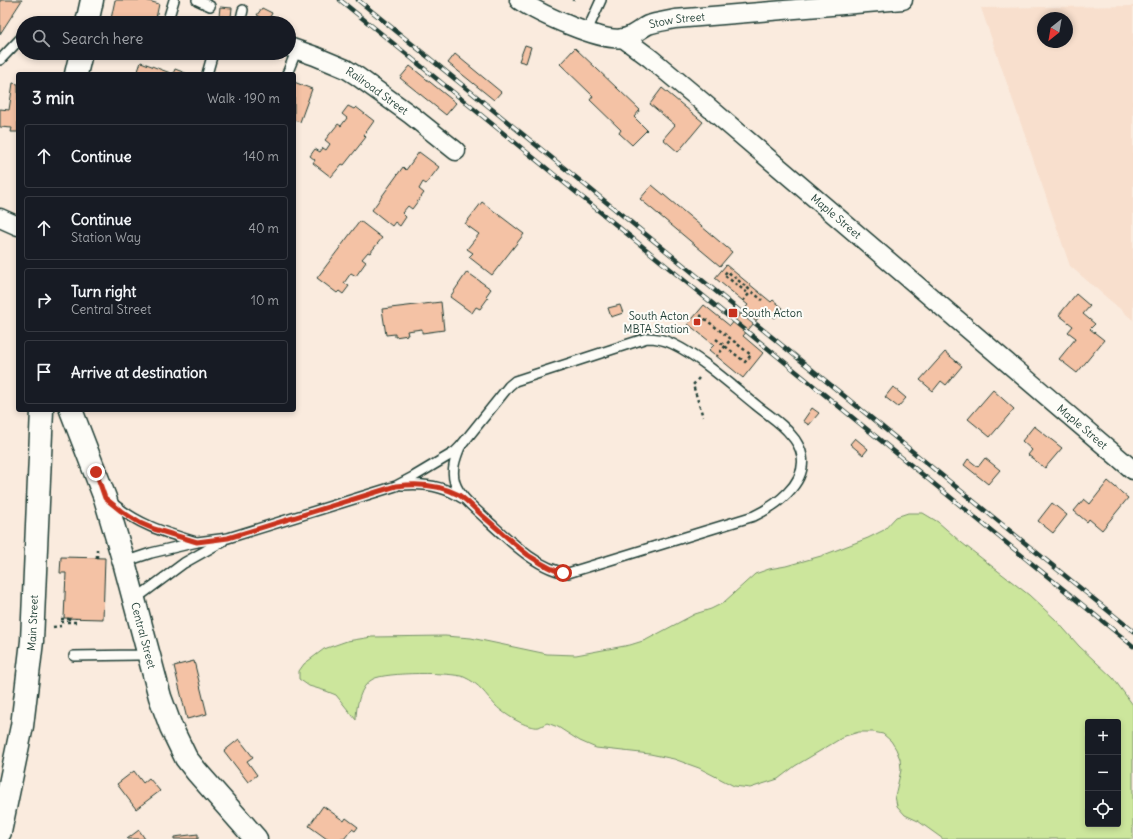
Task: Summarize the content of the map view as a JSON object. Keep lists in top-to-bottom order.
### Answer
{
  "streets": {
    "street": [
      "Stow Street",
      "Railroad Street",
      "Maple Street",
      "Main Street",
      "Central Street"
    ]
  },
  "crossings": [
    ["Stow Street", "Maple Street"]
  ],
  "places": {
    "transit": ["South Acton", "South Acton MBTA Station"]
  },
  "north": "bottom left",
  "page": {
    "search": "Search here",
    "heading": ["3 min", "Walk · 190 m"],
    "list": [
      ["Continue", "140 m"],
      ["Continue", "Station Way", "40 m"],
      ["Turn right", "Central Street", "10 m"],
      "Arrive at destination"
    ],
    "map_buttons": ["+", "−"]
  }
}
